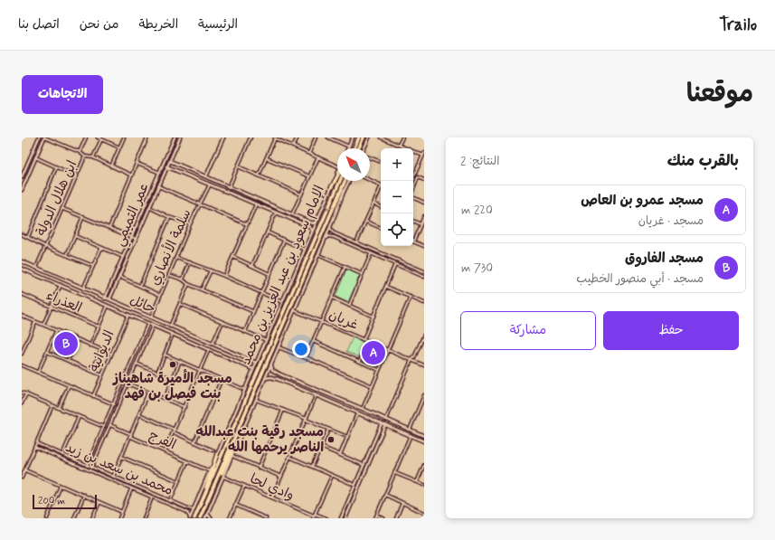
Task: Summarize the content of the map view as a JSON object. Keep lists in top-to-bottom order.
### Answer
{
  "streets": {
    "main road": ["الإمام سعود بن عبد العزيز بن محمد"],
    "street": [
      "ابن هلال الدولة",
      "عمر التميمي",
      "سلمة الأنصاري",
      "العذراء",
      "حائل",
      "غريان",
      "الديوانية",
      "الفرج",
      "محمد بن سعد بن زيد",
      "وادي لحا"
    ]
  },
  "crossings": [
    ["ابن هلال الدولة", "حائل"],
    ["عمر التميمي", "حائل"],
    ["سلمة الأنصاري", "حائل"],
    ["الإمام سعود بن عبد العزيز بن محمد", "حائل"],
    ["الإمام سعود بن عبد العزيز بن محمد", "غريان"],
    ["الإمام سعود بن عبد العزيز بن محمد", "الفرج"],
    ["الإمام سعود بن عبد العزيز بن محمد", "محمد بن سعد بن زيد"],
    ["الإمام سعود بن عبد العزيز بن محمد", "وادي لحا"],
    ["حائل", "الديوانية"]
  ],
  "places": ["مسجد الأميرة شاهيناز بنت فيصل بن فهد", "مسجد رقية بنت عبدالله الناصر يرحمها الله"],
  "scale_bar": "200 m",
  "north": "top left",
  "page": {
    "header": "Trailo",
    "nav": [
      "الرئيسية",
      "الخريطة",
      "من نحن",
      "اتصل بنا"
    ],
    "title": "موقعنا",
    "buttons": [
      "الاتجاهات",
      ["حفظ", "مشاركة"]
    ],
    "heading": ["بالقرب منك", "النتائج: 2"],
    "map_buttons": ["+", "−"],
    "list": [
      {
        "mark": "A",
        "name": "مسجد عمرو بن العاص",
        "note": "مسجد · غريان",
        "value": "220 m"
      },
      {
        "mark": "B",
        "name": "مسجد الفاروق",
        "note": "مسجد · أبي منصور الخطيب",
        "value": "730 m"
      }
    ],
    "pins": ["B", "A"],
    "scale": "200 m"
  }
}
